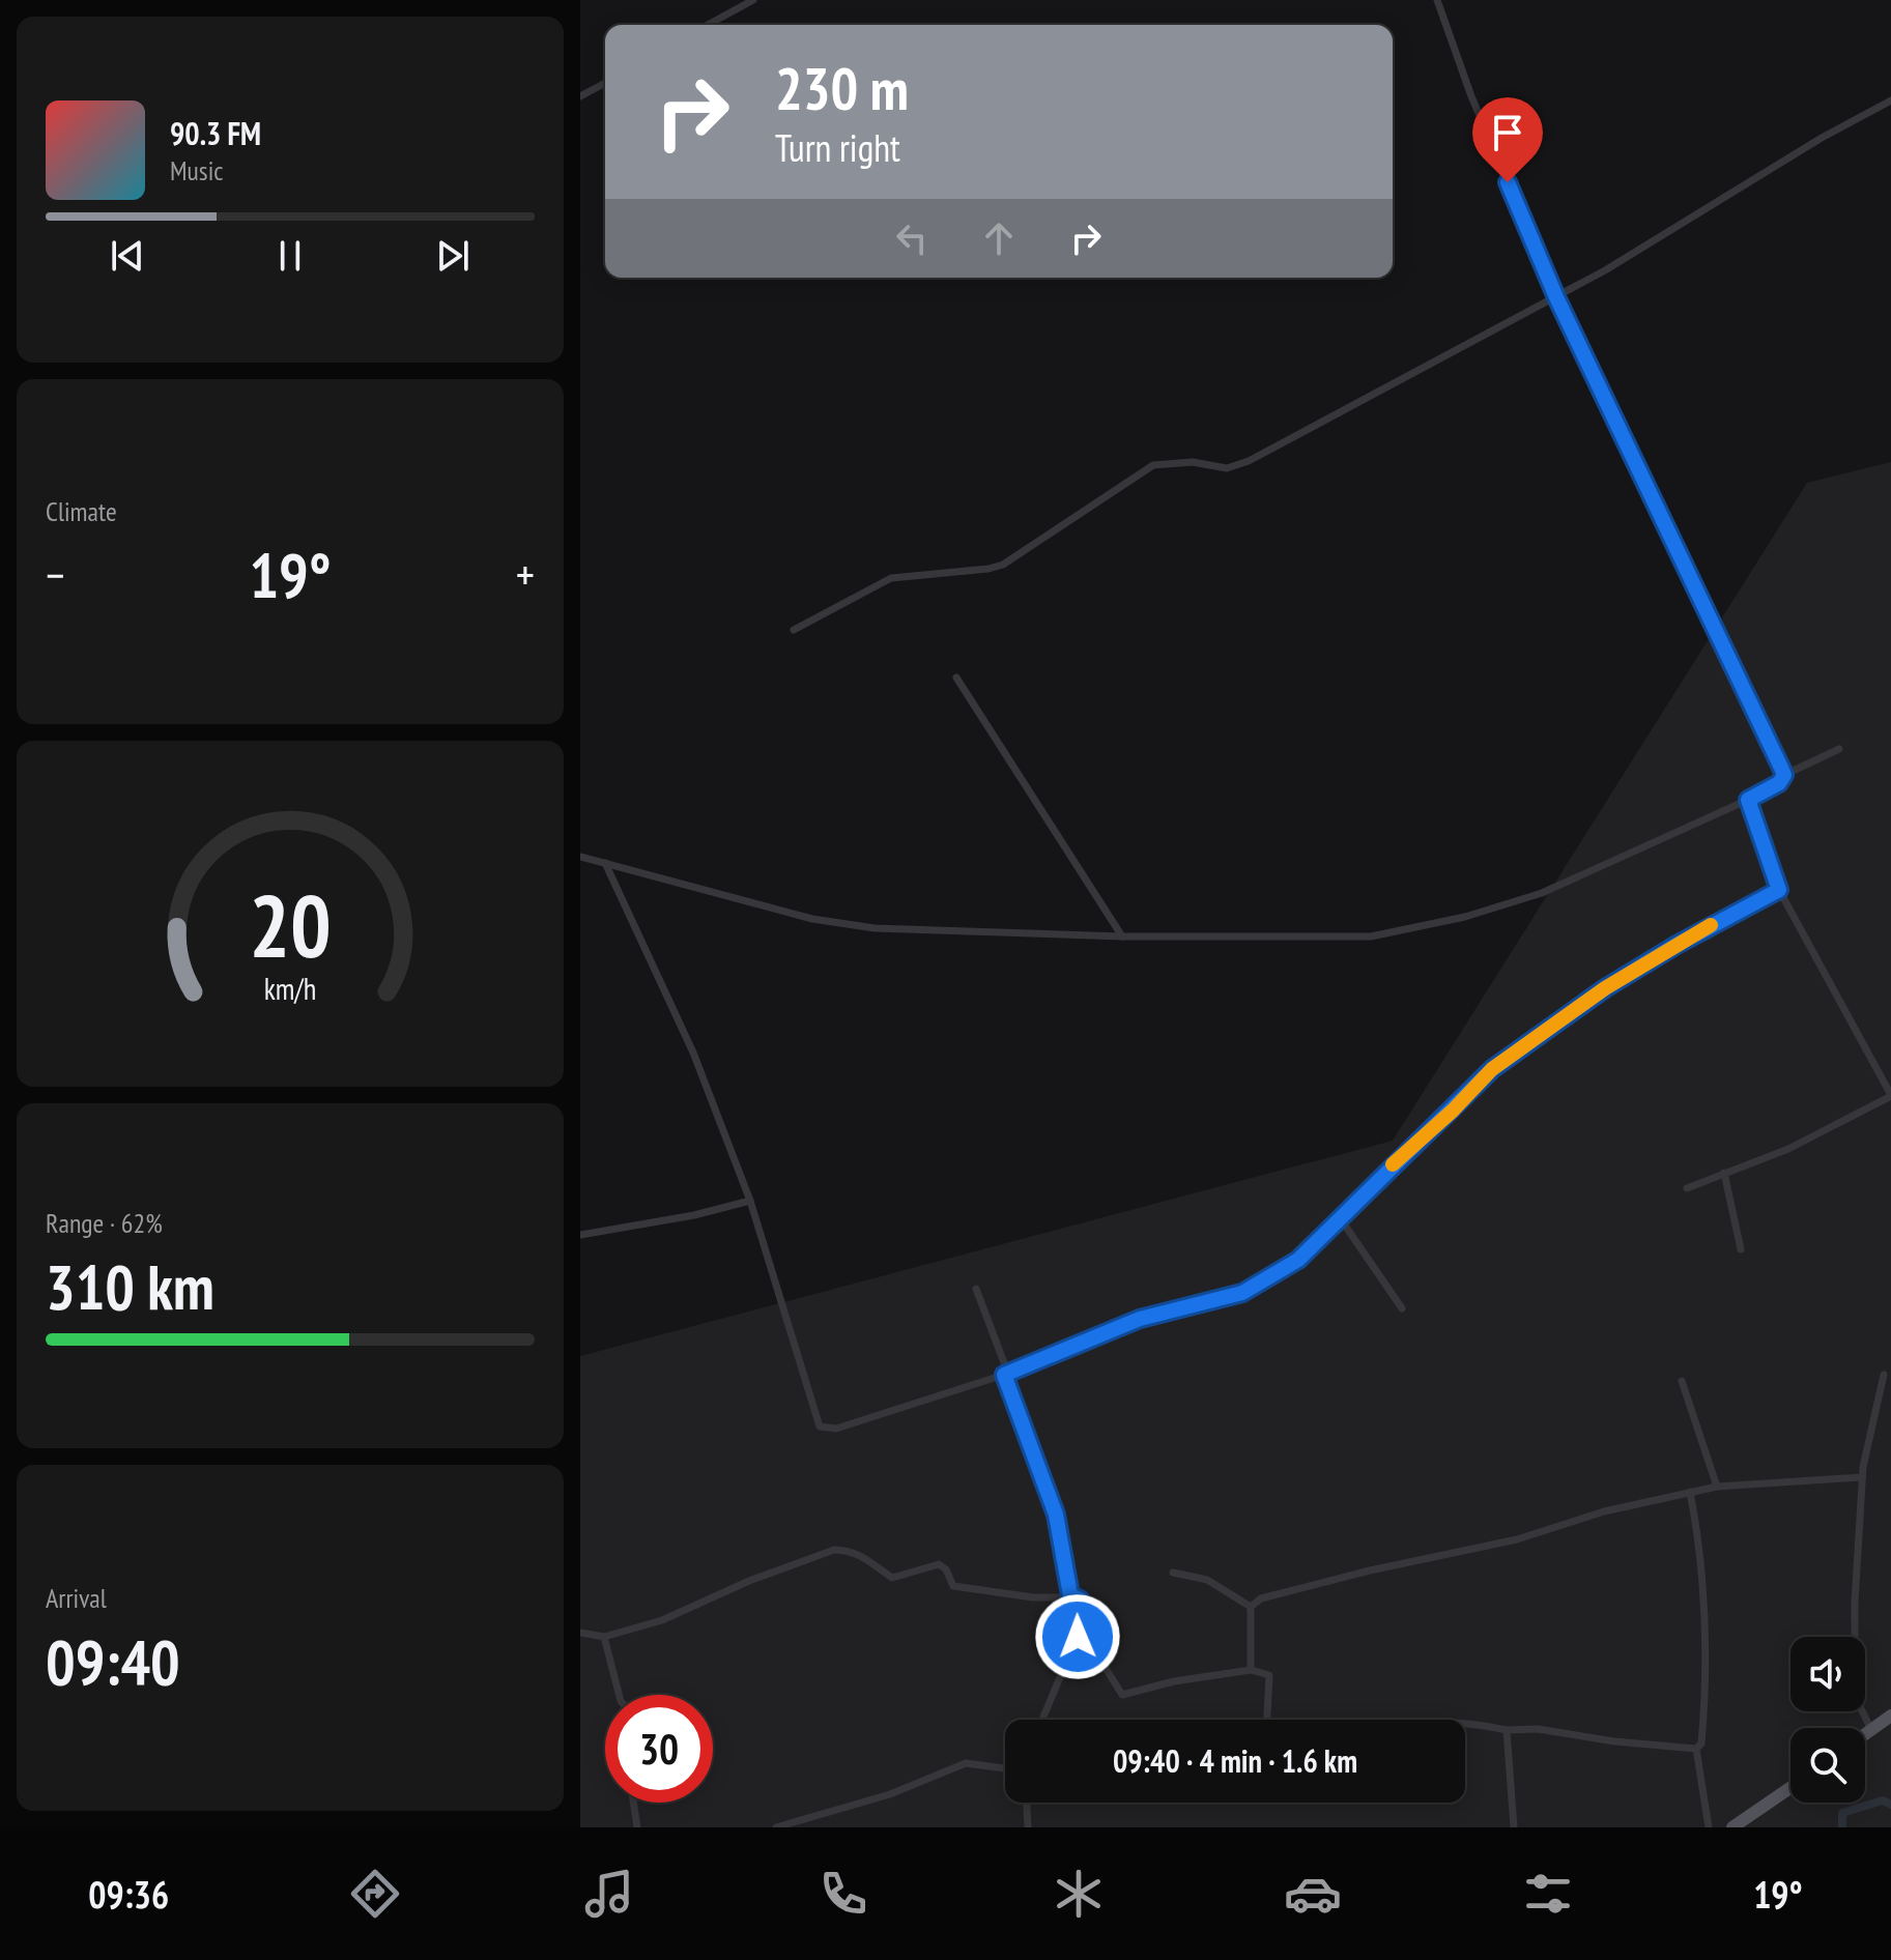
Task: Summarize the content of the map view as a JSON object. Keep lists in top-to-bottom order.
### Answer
{
  "page": {
    "turn": ["230 m", "Turn right"],
    "song": ["90.3 FM", "Music"],
    "tile": [
      "Climate",
      ["Range · 62%", "310 km"],
      ["Arrival", "09:40"]
    ],
    "heat": ["−", "19°", "+"],
    "limit": "30",
    "trip": "09:40 · 4 min · 1.6 km",
    "tabs": ["09:36", "19°"],
    "gauge": ["20", "km/h"]
  }
}
